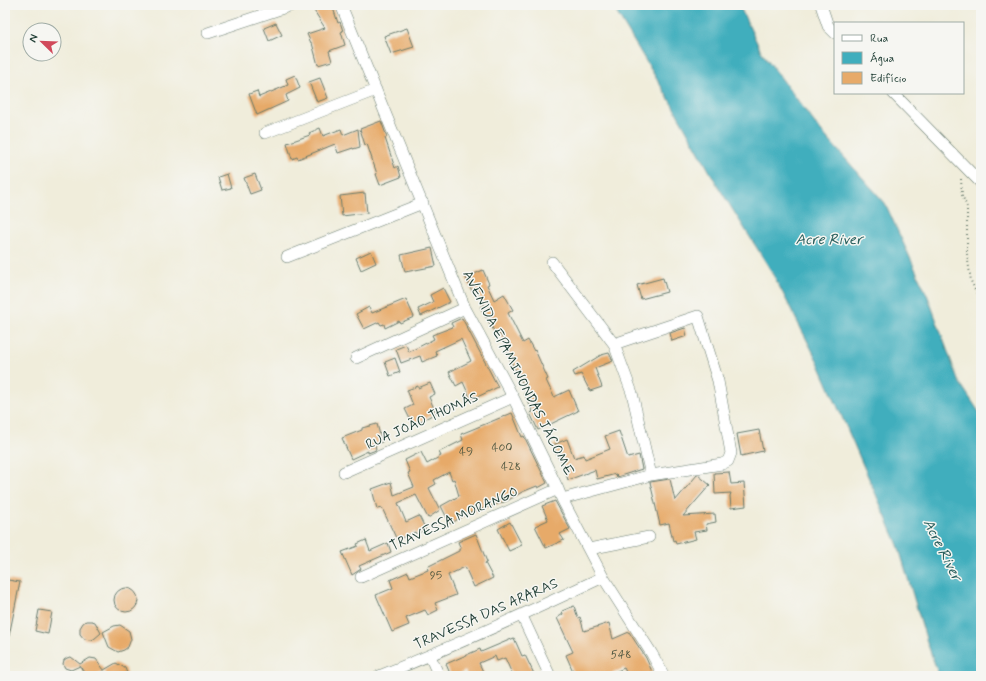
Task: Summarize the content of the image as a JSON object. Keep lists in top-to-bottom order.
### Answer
{
  "streets": {
    "street": [
      "AVENIDA EPAMINONDAS JÁCOME",
      "RUA JOÃO THOMÁS",
      "TRAVESSA MORANGO",
      "TRAVESSA DAS ARARAS"
    ]
  },
  "crossings": [
    ["AVENIDA EPAMINONDAS JÁCOME", "RUA JOÃO THOMÁS"],
    ["AVENIDA EPAMINONDAS JÁCOME", "TRAVESSA MORANGO"],
    ["AVENIDA EPAMINONDAS JÁCOME", "TRAVESSA DAS ARARAS"]
  ],
  "water": ["Acre River"],
  "house_numbers": [
    "400",
    "49",
    "428",
    "95",
    "548"
  ],
  "legend": ["Rua", "Água", "Edifício"],
  "north": "top left"
}
